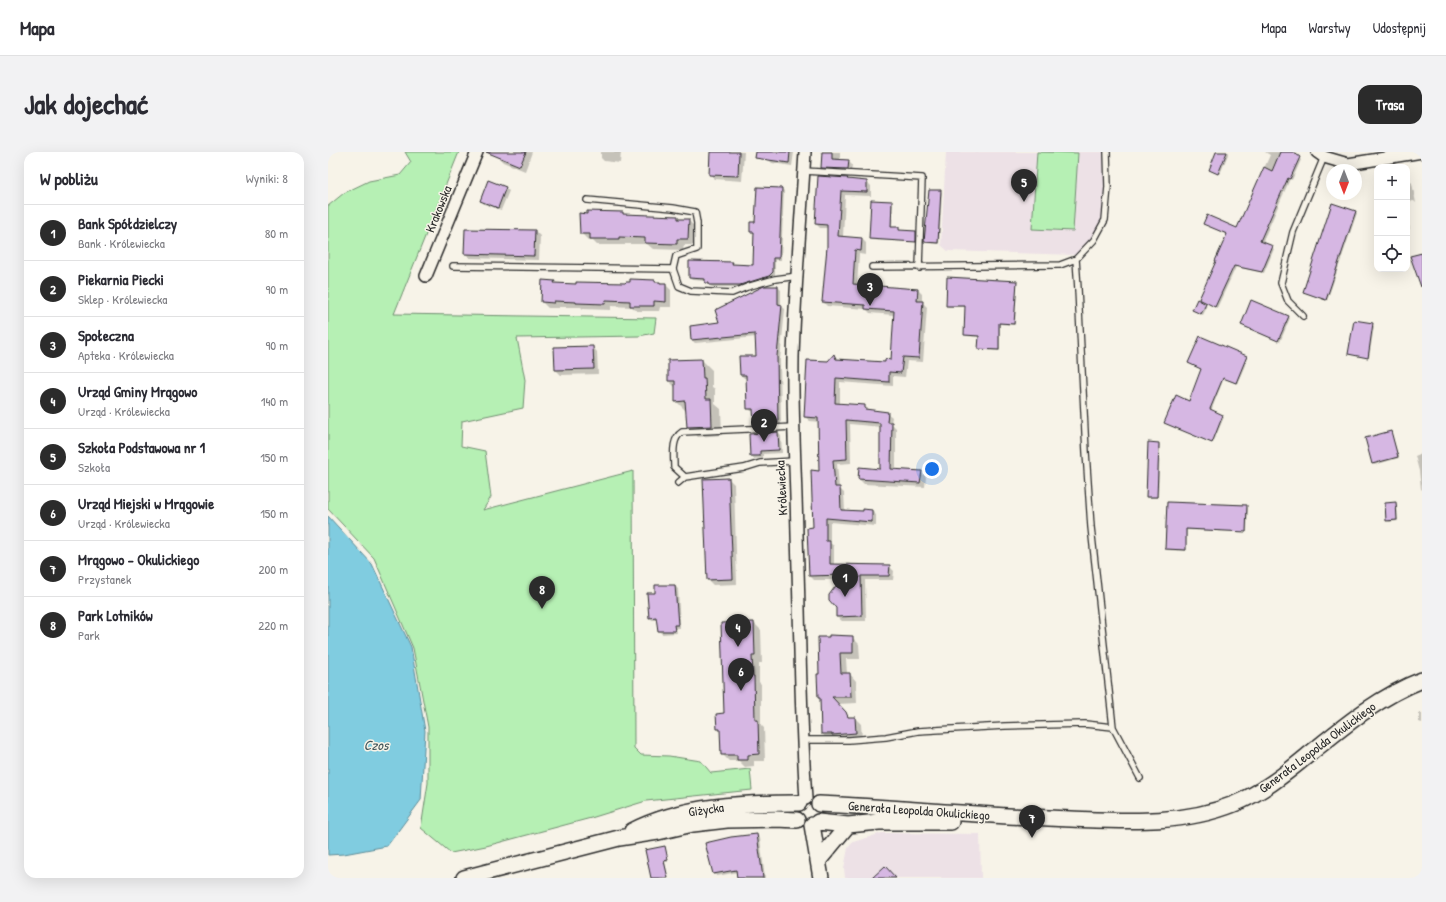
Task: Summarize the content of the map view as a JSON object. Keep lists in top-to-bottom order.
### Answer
{
  "streets": {
    "street": [
      "Krakowska",
      "Królewiecka",
      "Generała Leopolda Okulickiego",
      "Giżycka"
    ]
  },
  "crossings": [
    ["Królewiecka", "Generała Leopolda Okulickiego"],
    ["Królewiecka", "Giżycka"],
    ["Generała Leopolda Okulickiego", "Giżycka"]
  ],
  "water": ["Czos"],
  "north": "bottom",
  "page": {
    "header": "Mapa",
    "nav": ["Mapa", "Warstwy", "Udostępnij"],
    "title": "Jak dojechać",
    "buttons": "Trasa",
    "heading": ["W pobliżu", "Wyniki: 8"],
    "map_buttons": ["+", "−"],
    "pins": [
      "5",
      "3",
      "2",
      "1",
      "8",
      "4",
      "6",
      "7"
    ],
    "list": [
      {
        "mark": "1",
        "name": "Bank Spółdzielczy",
        "note": "Bank · Królewiecka",
        "value": "80 m"
      },
      {
        "mark": "2",
        "name": "Piekarnia Piecki",
        "note": "Sklep · Królewiecka",
        "value": "90 m"
      },
      {
        "mark": "3",
        "name": "Społeczna",
        "note": "Apteka · Królewiecka",
        "value": "90 m"
      },
      {
        "mark": "4",
        "name": "Urząd Gminy Mrągowo",
        "note": "Urząd · Królewiecka",
        "value": "140 m"
      },
      {
        "mark": "5",
        "name": "Szkoła Podstawowa nr 1",
        "note": "Szkoła",
        "value": "150 m"
      },
      {
        "mark": "6",
        "name": "Urząd Miejski w Mrągowie",
        "note": "Urząd · Królewiecka",
        "value": "150 m"
      },
      {
        "mark": "7",
        "name": "Mrągowo - Okulickiego",
        "note": "Przystanek",
        "value": "200 m"
      },
      {
        "mark": "8",
        "name": "Park Lotników",
        "note": "Park",
        "value": "220 m"
      }
    ]
  }
}
